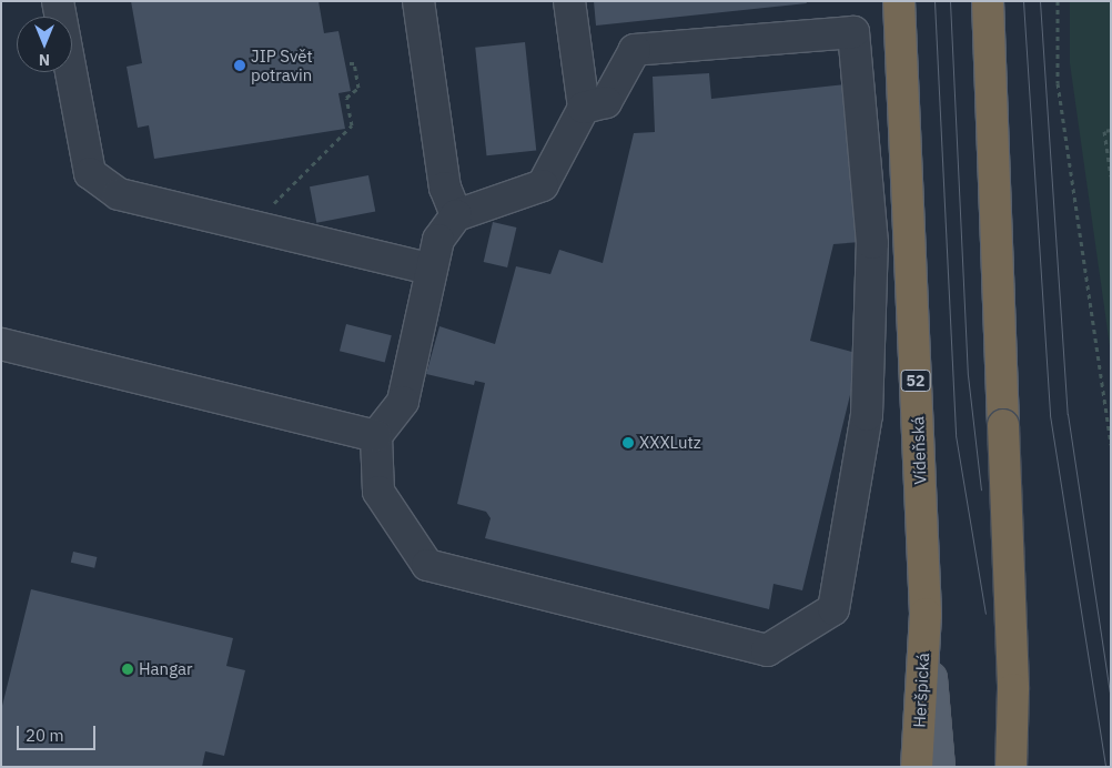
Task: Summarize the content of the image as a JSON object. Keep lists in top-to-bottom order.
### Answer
{
  "streets": {
    "highway": ["52", "Vídeňská", "Heršpická"]
  },
  "crossings": [
    ["Vídeňská", "Heršpická"]
  ],
  "places": ["JIP Svět potravin", "XXXLutz", "Hangar"],
  "scale_bar": "20 m",
  "north": "bottom"
}
